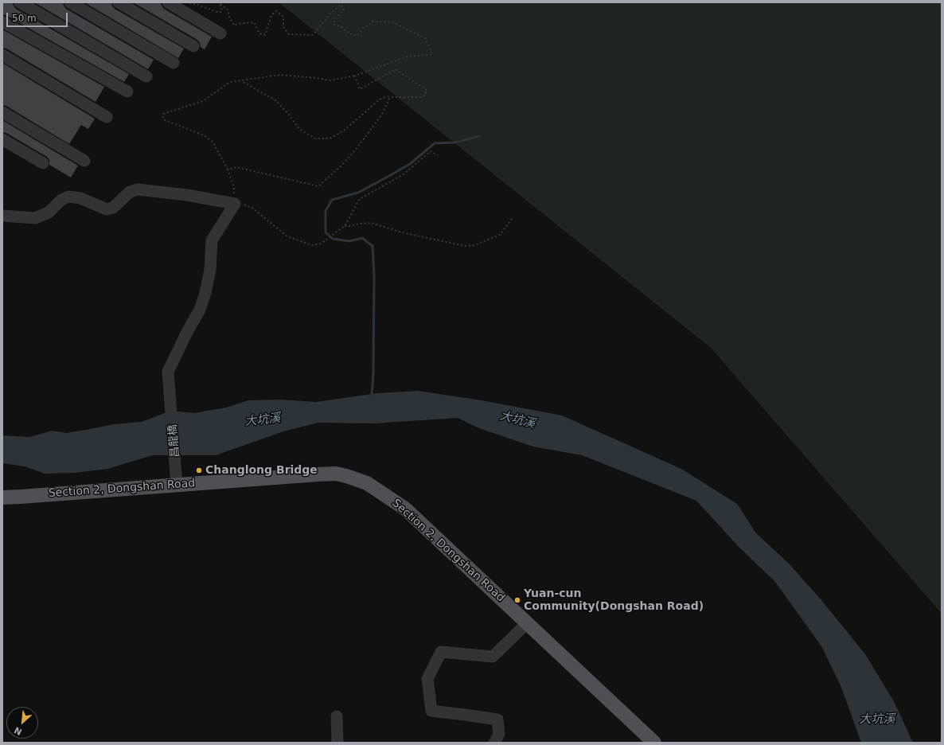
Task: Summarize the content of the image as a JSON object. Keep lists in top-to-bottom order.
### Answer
{
  "streets": {
    "main road": ["Section 2, Dongshan Road"],
    "street": ["昌龍橋"]
  },
  "crossings": [
    ["昌龍橋", "Section 2, Dongshan Road"]
  ],
  "water": ["大坑溪"],
  "places": ["Changlong Bridge", "Yuan-cun Community(Dongshan Road)"],
  "scale_bar": "50 m",
  "north": "bottom left"
}
